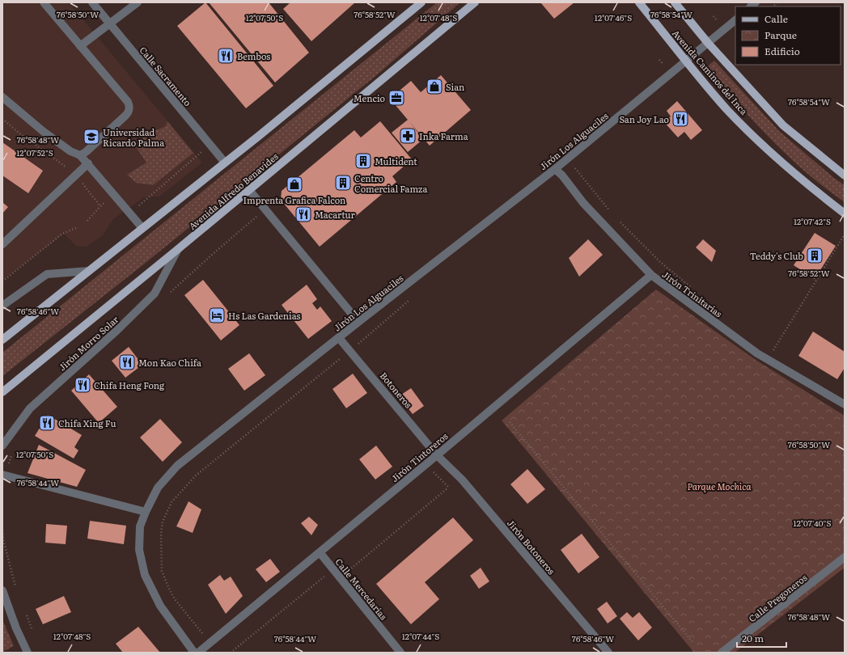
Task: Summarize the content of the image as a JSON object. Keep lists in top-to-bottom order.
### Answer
{
  "streets": {
    "main road": ["Avenida Caminos del Inca", "Avenida Alfredo Benavides"],
    "street": [
      "Calle Sacramento",
      "Jirón Los Alguaciles",
      "Jirón Trinitarias",
      "Jirón Morro Solar",
      "Botoneros",
      "Jirón Tintoreros",
      "Jirón Botoneros",
      "Calle Mercedarias",
      "Calle Pregoneros"
    ]
  },
  "crossings": [
    ["Avenida Caminos del Inca", "Jirón Los Alguaciles"],
    ["Jirón Los Alguaciles", "Jirón Trinitarias"],
    ["Jirón Los Alguaciles", "Botoneros"],
    ["Avenida Alfredo Benavides", "Jirón Morro Solar"],
    ["Jirón Trinitarias", "Jirón Tintoreros"],
    ["Botoneros", "Jirón Tintoreros"],
    ["Botoneros", "Jirón Botoneros"],
    ["Jirón Tintoreros", "Jirón Botoneros"],
    ["Jirón Tintoreros", "Calle Mercedarias"]
  ],
  "parks": ["Parque Mochica"],
  "places": {
    "restaurant": [
      "Bembos",
      "San Joy Lao",
      "Macartur",
      "Mon Kao Chifa",
      "Chifa Heng Fong",
      "Chifa Xing Fu"
    ],
    "shop": ["Sian", "Imprenta Grafica Falcon"],
    "office": ["Mencio"],
    "pharmacy": ["Inka Farma"],
    "school or university": ["Universidad Ricardo Palma"],
    "building": ["Multident", "Centro Comercial Famza", "Teddy's Club"],
    "hotel": ["Hs Las Gardenias"]
  },
  "legend": ["Calle", "Parque", "Edificio"],
  "scale_bar": "20 m",
  "coordinates": [
    "76°58'50\"W",
    "76°58'52\"W",
    "76°58'54\"W",
    "12°07'50\"S",
    "12°07'48\"S",
    "12°07'46\"S",
    "76°58'48\"W",
    "12°07'52\"S",
    "12°07'42\"S",
    "76°58'46\"W",
    "76°58'44\"W",
    "12°07'40\"S",
    "12°07'44\"S"
  ]
}
